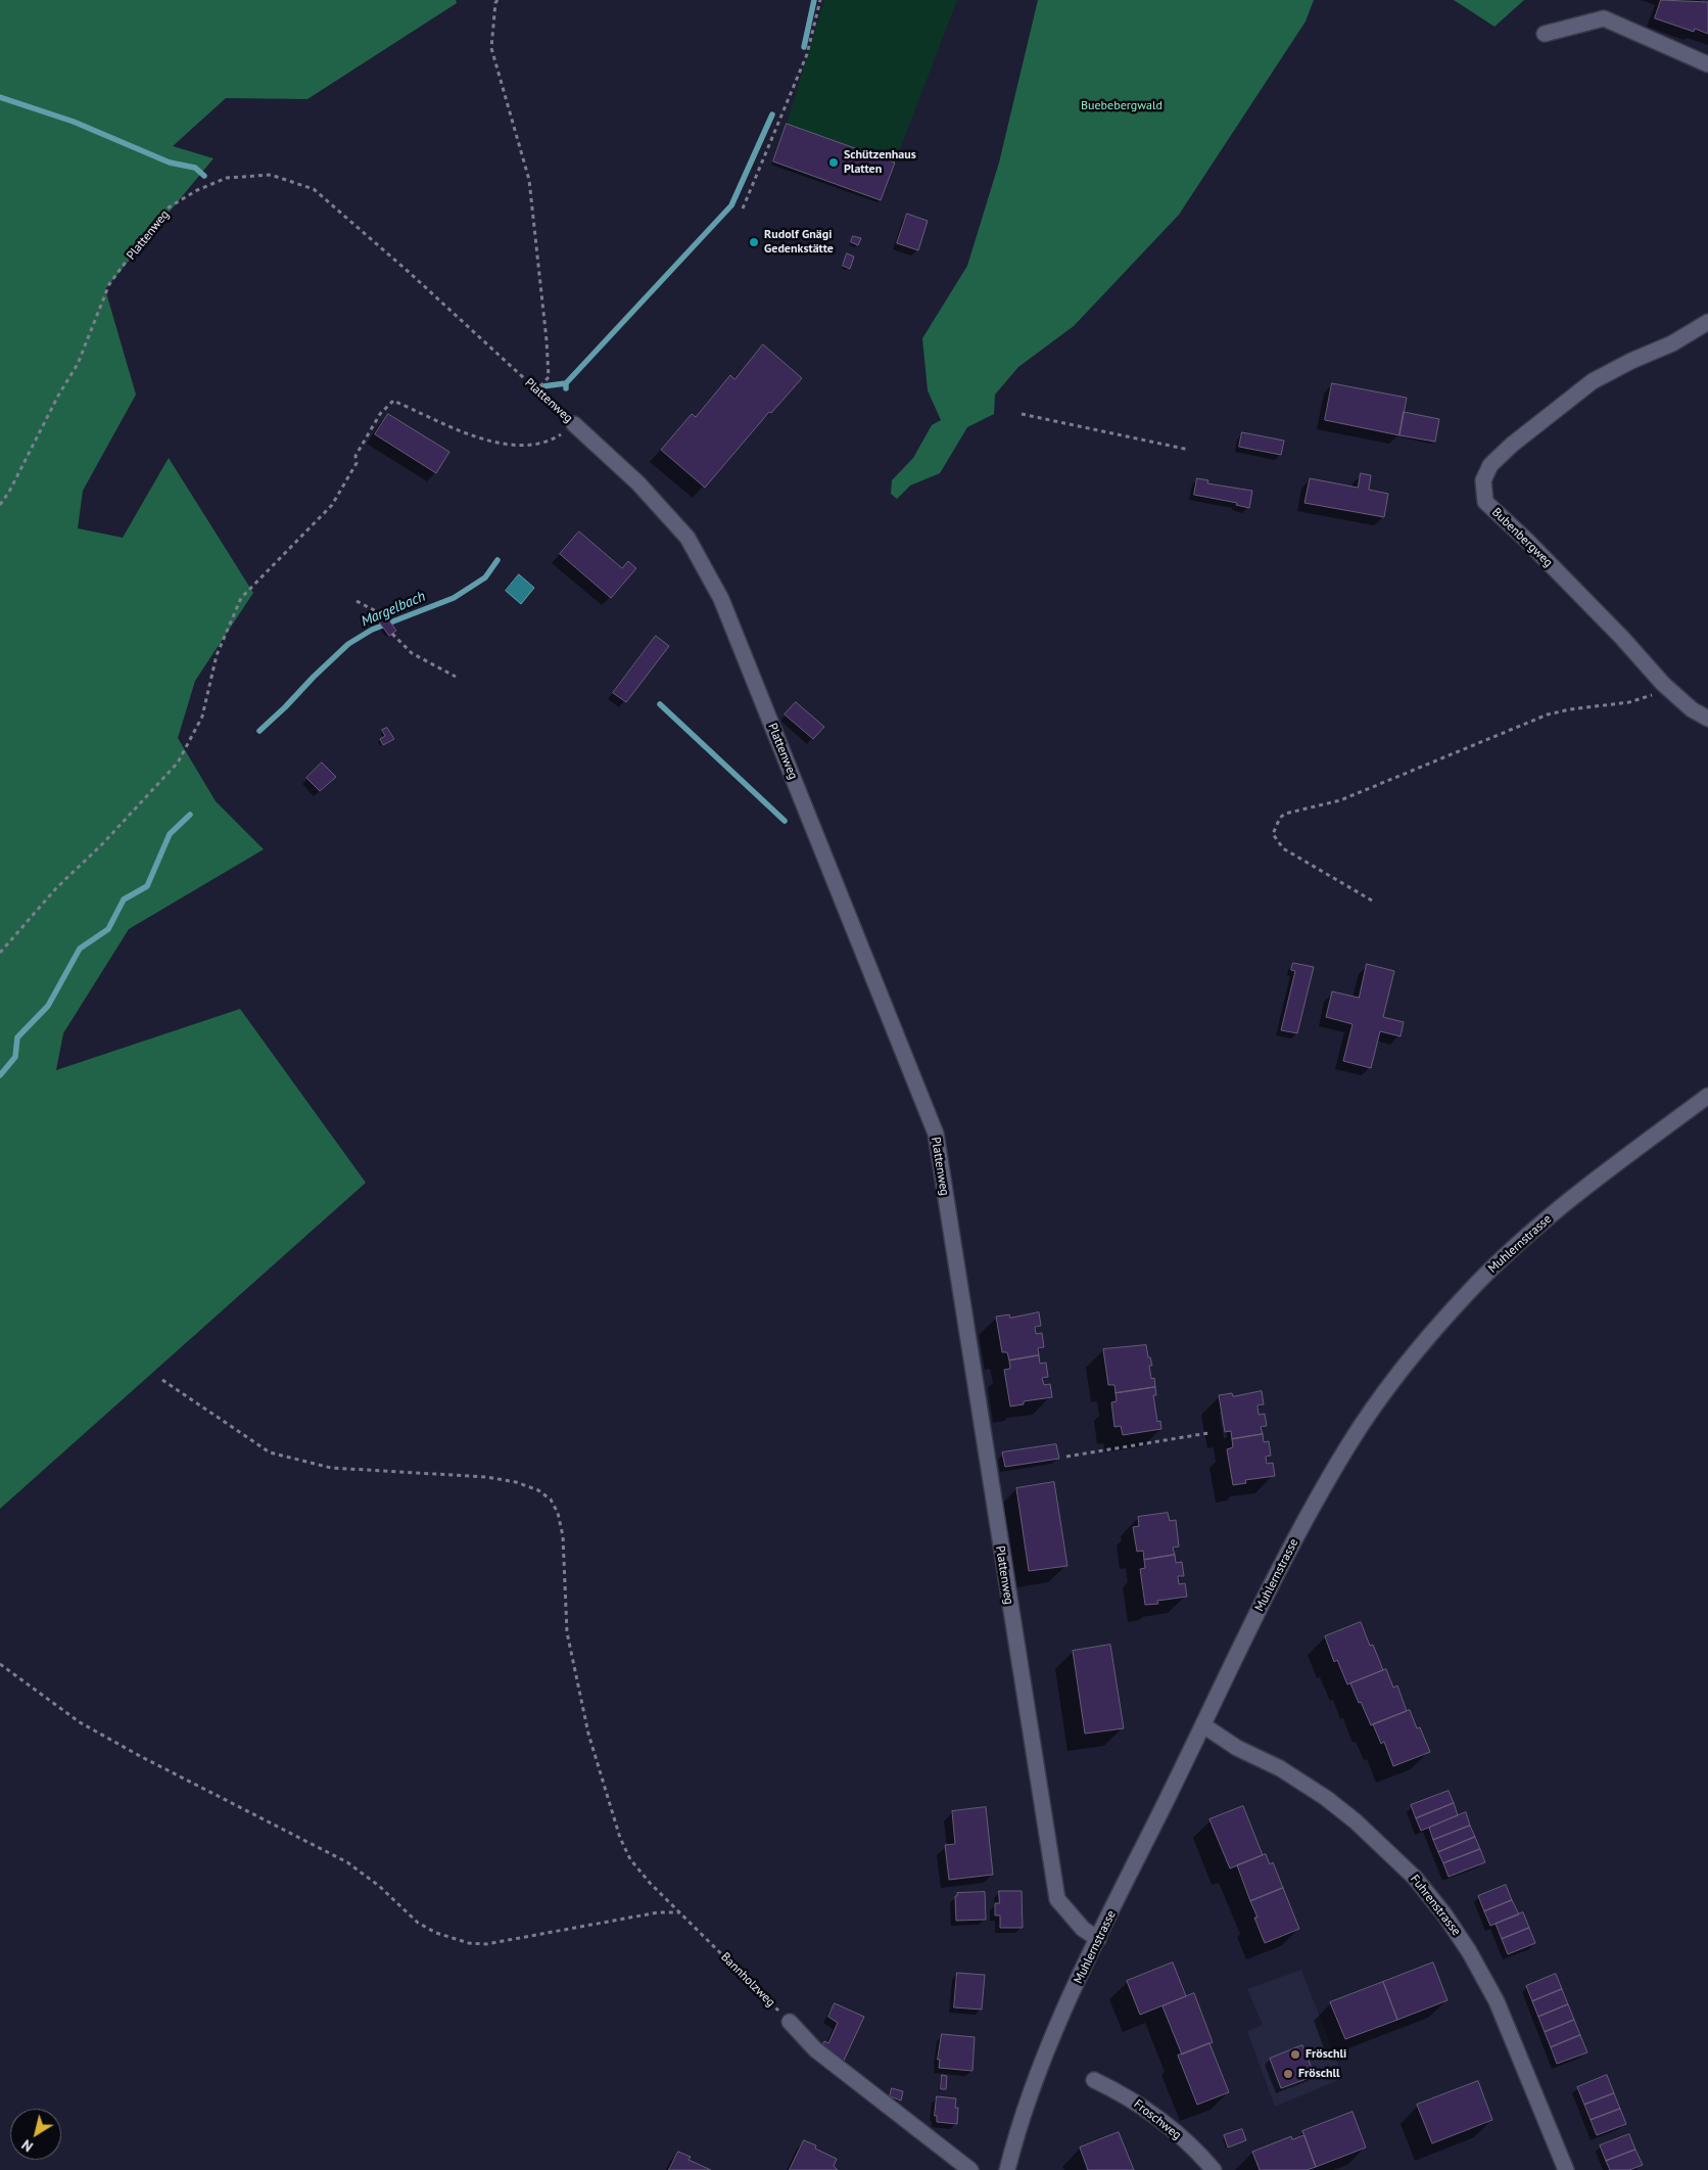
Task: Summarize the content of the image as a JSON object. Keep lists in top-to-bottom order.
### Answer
{
  "streets": {
    "street": [
      "Plattenweg",
      "Bubenbergweg",
      "Muhlernstrasse",
      "Fuhrenstrasse",
      "Froschweg"
    ],
    "path": ["Bannholzweg"]
  },
  "crossings": [
    ["Plattenweg", "Muhlernstrasse"],
    ["Muhlernstrasse", "Fuhrenstrasse"]
  ],
  "water": ["Margelbach"],
  "parks": ["Buebebergwald"],
  "places": [
    "Schützenhaus Platten",
    "Rudolf Gnägi Gedenkstätte",
    "Fröschli",
    "Fröschll"
  ],
  "north": "bottom left"
}
